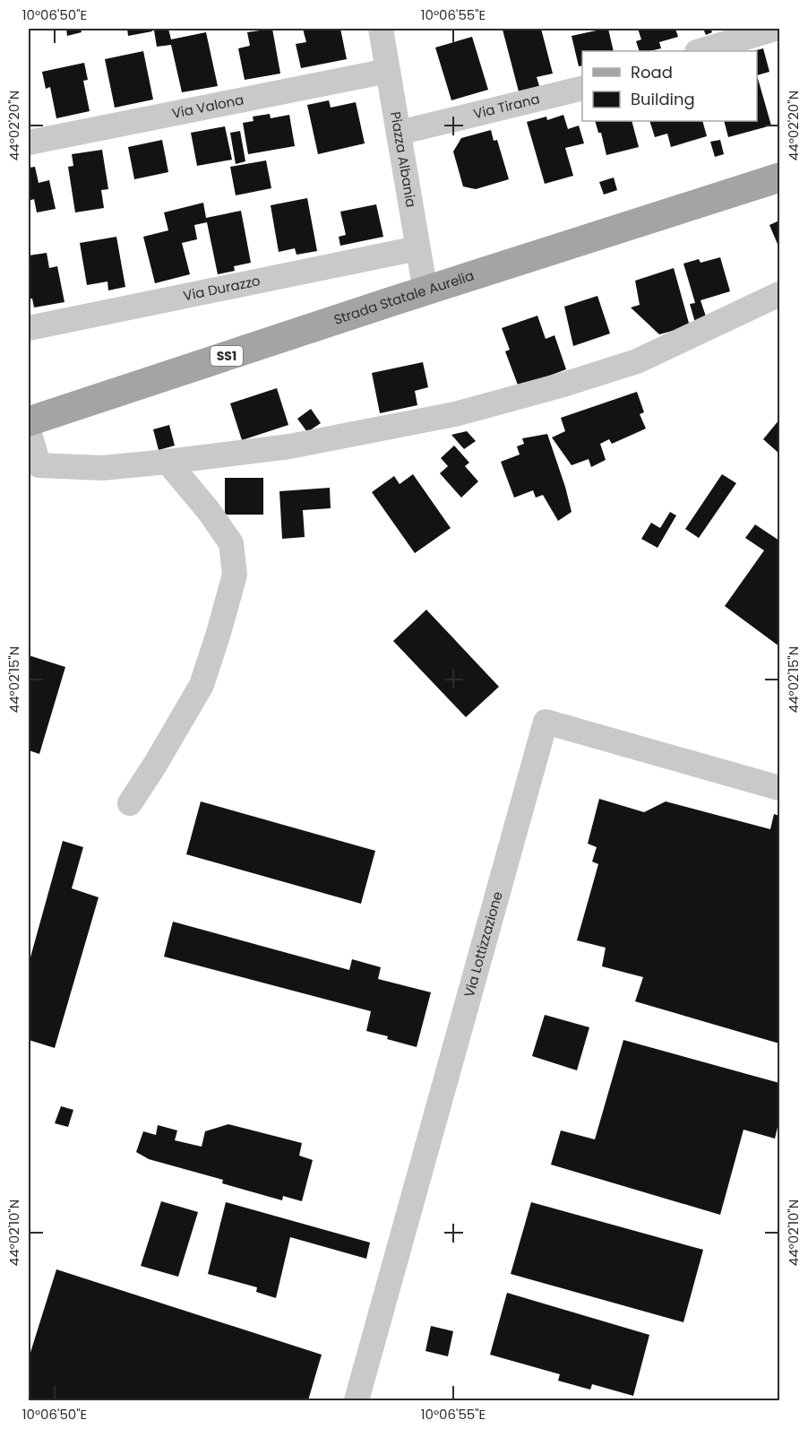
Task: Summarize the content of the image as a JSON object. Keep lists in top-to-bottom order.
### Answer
{
  "streets": {
    "main road": ["Strada Statale Aurelia", "SS1"],
    "street": [
      "Via Valona",
      "Via Tirana",
      "Piazza Albania",
      "Via Durazzo",
      "Via Lottizzazione"
    ]
  },
  "crossings": [
    ["Via Valona", "Piazza Albania"],
    ["Via Tirana", "Piazza Albania"],
    ["Piazza Albania", "Via Durazzo"],
    ["Piazza Albania", "Strada Statale Aurelia"]
  ],
  "legend": ["Road", "Building"],
  "coordinates": [
    "10°06'50\"E",
    "10°06'55\"E",
    "44°02'20\"N",
    "44°02'15\"N",
    "44°02'10\"N"
  ]
}
